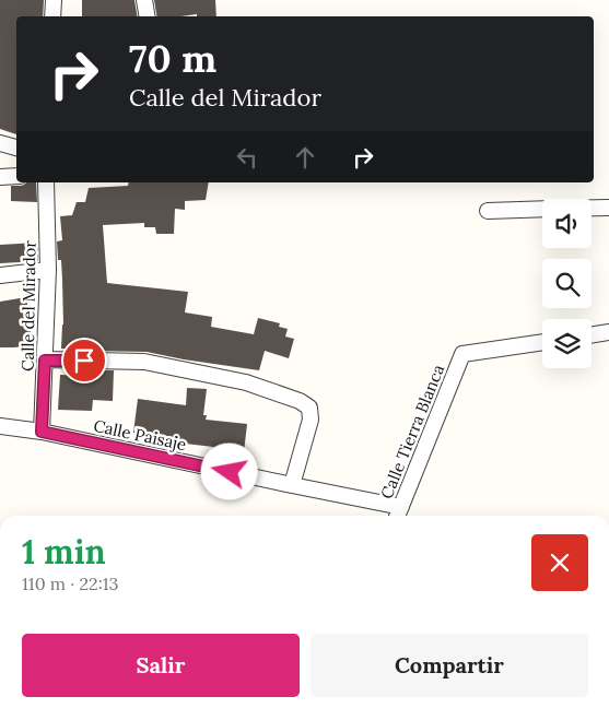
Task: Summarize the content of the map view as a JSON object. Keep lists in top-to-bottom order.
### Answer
{
  "streets": {
    "street": ["Calle del Mirador", "Calle Tierra Blanca", "Calle Paisaje"]
  },
  "crossings": [
    ["Calle del Mirador", "Calle Paisaje"],
    ["Calle Tierra Blanca", "Calle Paisaje"]
  ],
  "page": {
    "turn": ["70 m", "Calle del Mirador"],
    "heading": ["1 min", "110 m · 22:13"],
    "buttons": ["Salir", "Compartir"]
  }
}
